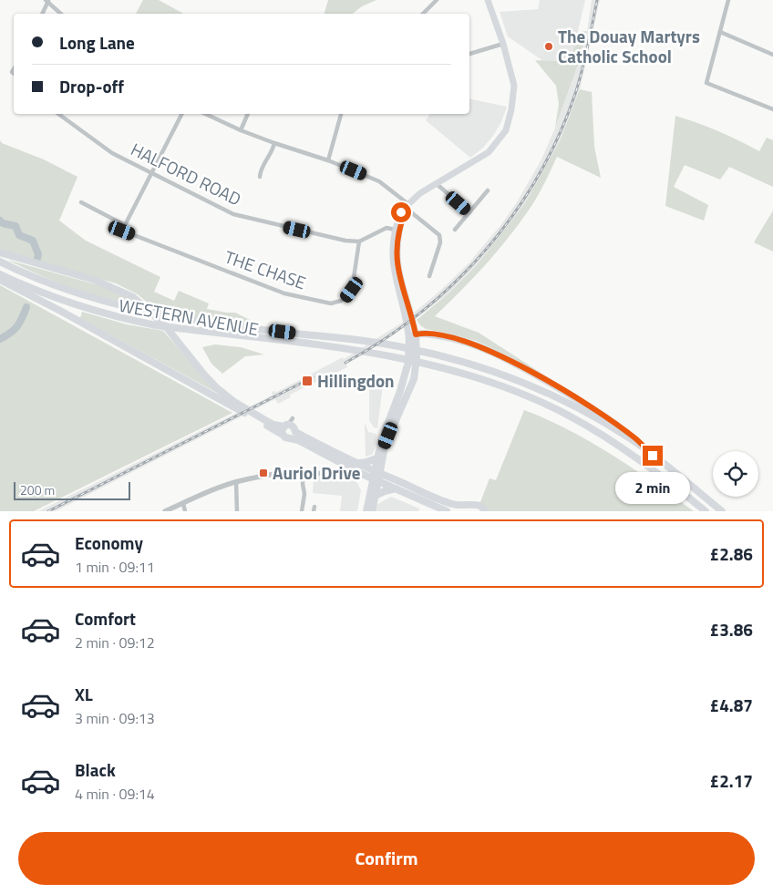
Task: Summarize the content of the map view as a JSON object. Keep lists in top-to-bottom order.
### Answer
{
  "streets": {
    "main road": ["WESTERN AVENUE"],
    "street": ["HALFORD ROAD", "THE CHASE"]
  },
  "crossings": [
    ["HALFORD ROAD", "THE CHASE"]
  ],
  "places": {
    "other": ["The Douay Martyrs Catholic School"],
    "transit": ["Hillingdon", "Auriol Drive"]
  },
  "scale_bar": "200 m",
  "page": {
    "banner": ["Long Lane", "Drop-off"],
    "bubble": "2 min",
    "scale": "200 m",
    "list": [
      {
        "name": "Economy",
        "note": "1 min · 09:11",
        "value": "£2.86"
      },
      {
        "name": "Comfort",
        "note": "2 min · 09:12",
        "value": "£3.86"
      },
      {
        "name": "XL",
        "note": "3 min · 09:13",
        "value": "£4.87"
      },
      {
        "name": "Black",
        "note": "4 min · 09:14",
        "value": "£2.17"
      }
    ],
    "buttons": "Confirm"
  }
}
